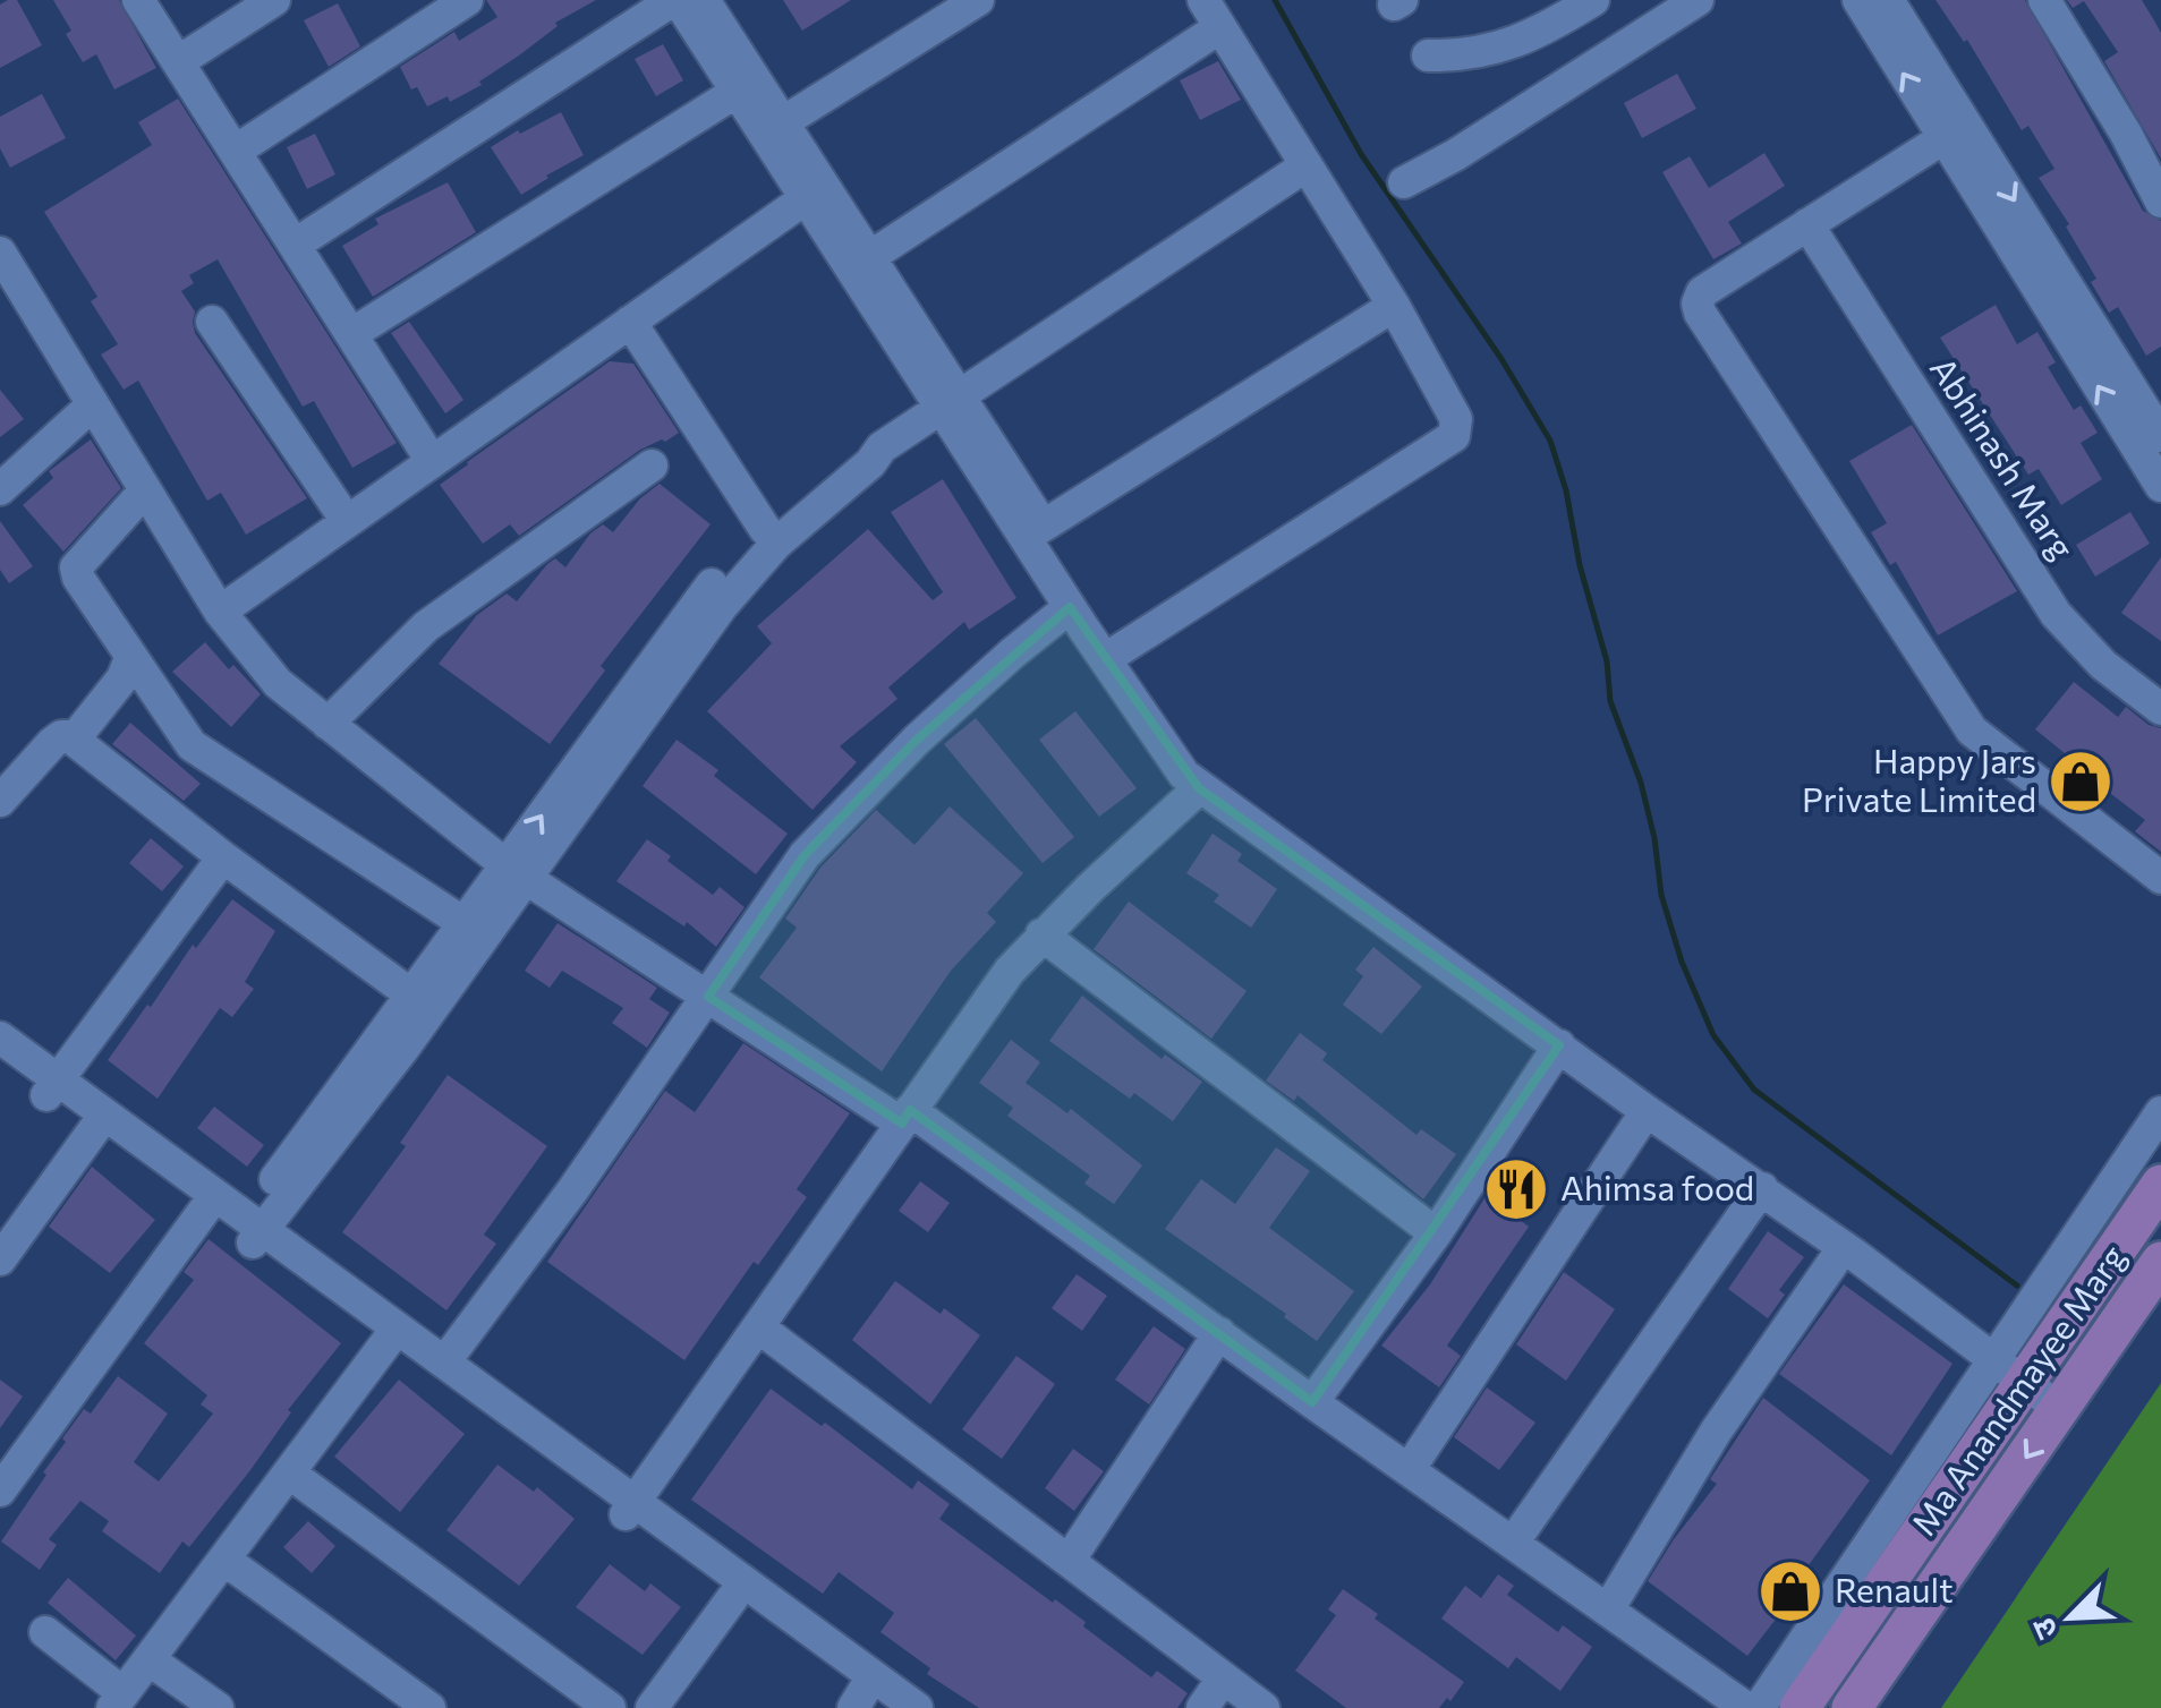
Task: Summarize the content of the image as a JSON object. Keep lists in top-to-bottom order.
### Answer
{
  "streets": {
    "main road": ["Ma Anandmayee Marg"],
    "street": ["Abhinash Marg"]
  },
  "places": {
    "shop": ["Happy Jars Private Limited", "Renault"],
    "restaurant": ["Ahimsa food"]
  },
  "north": "bottom left"
}
